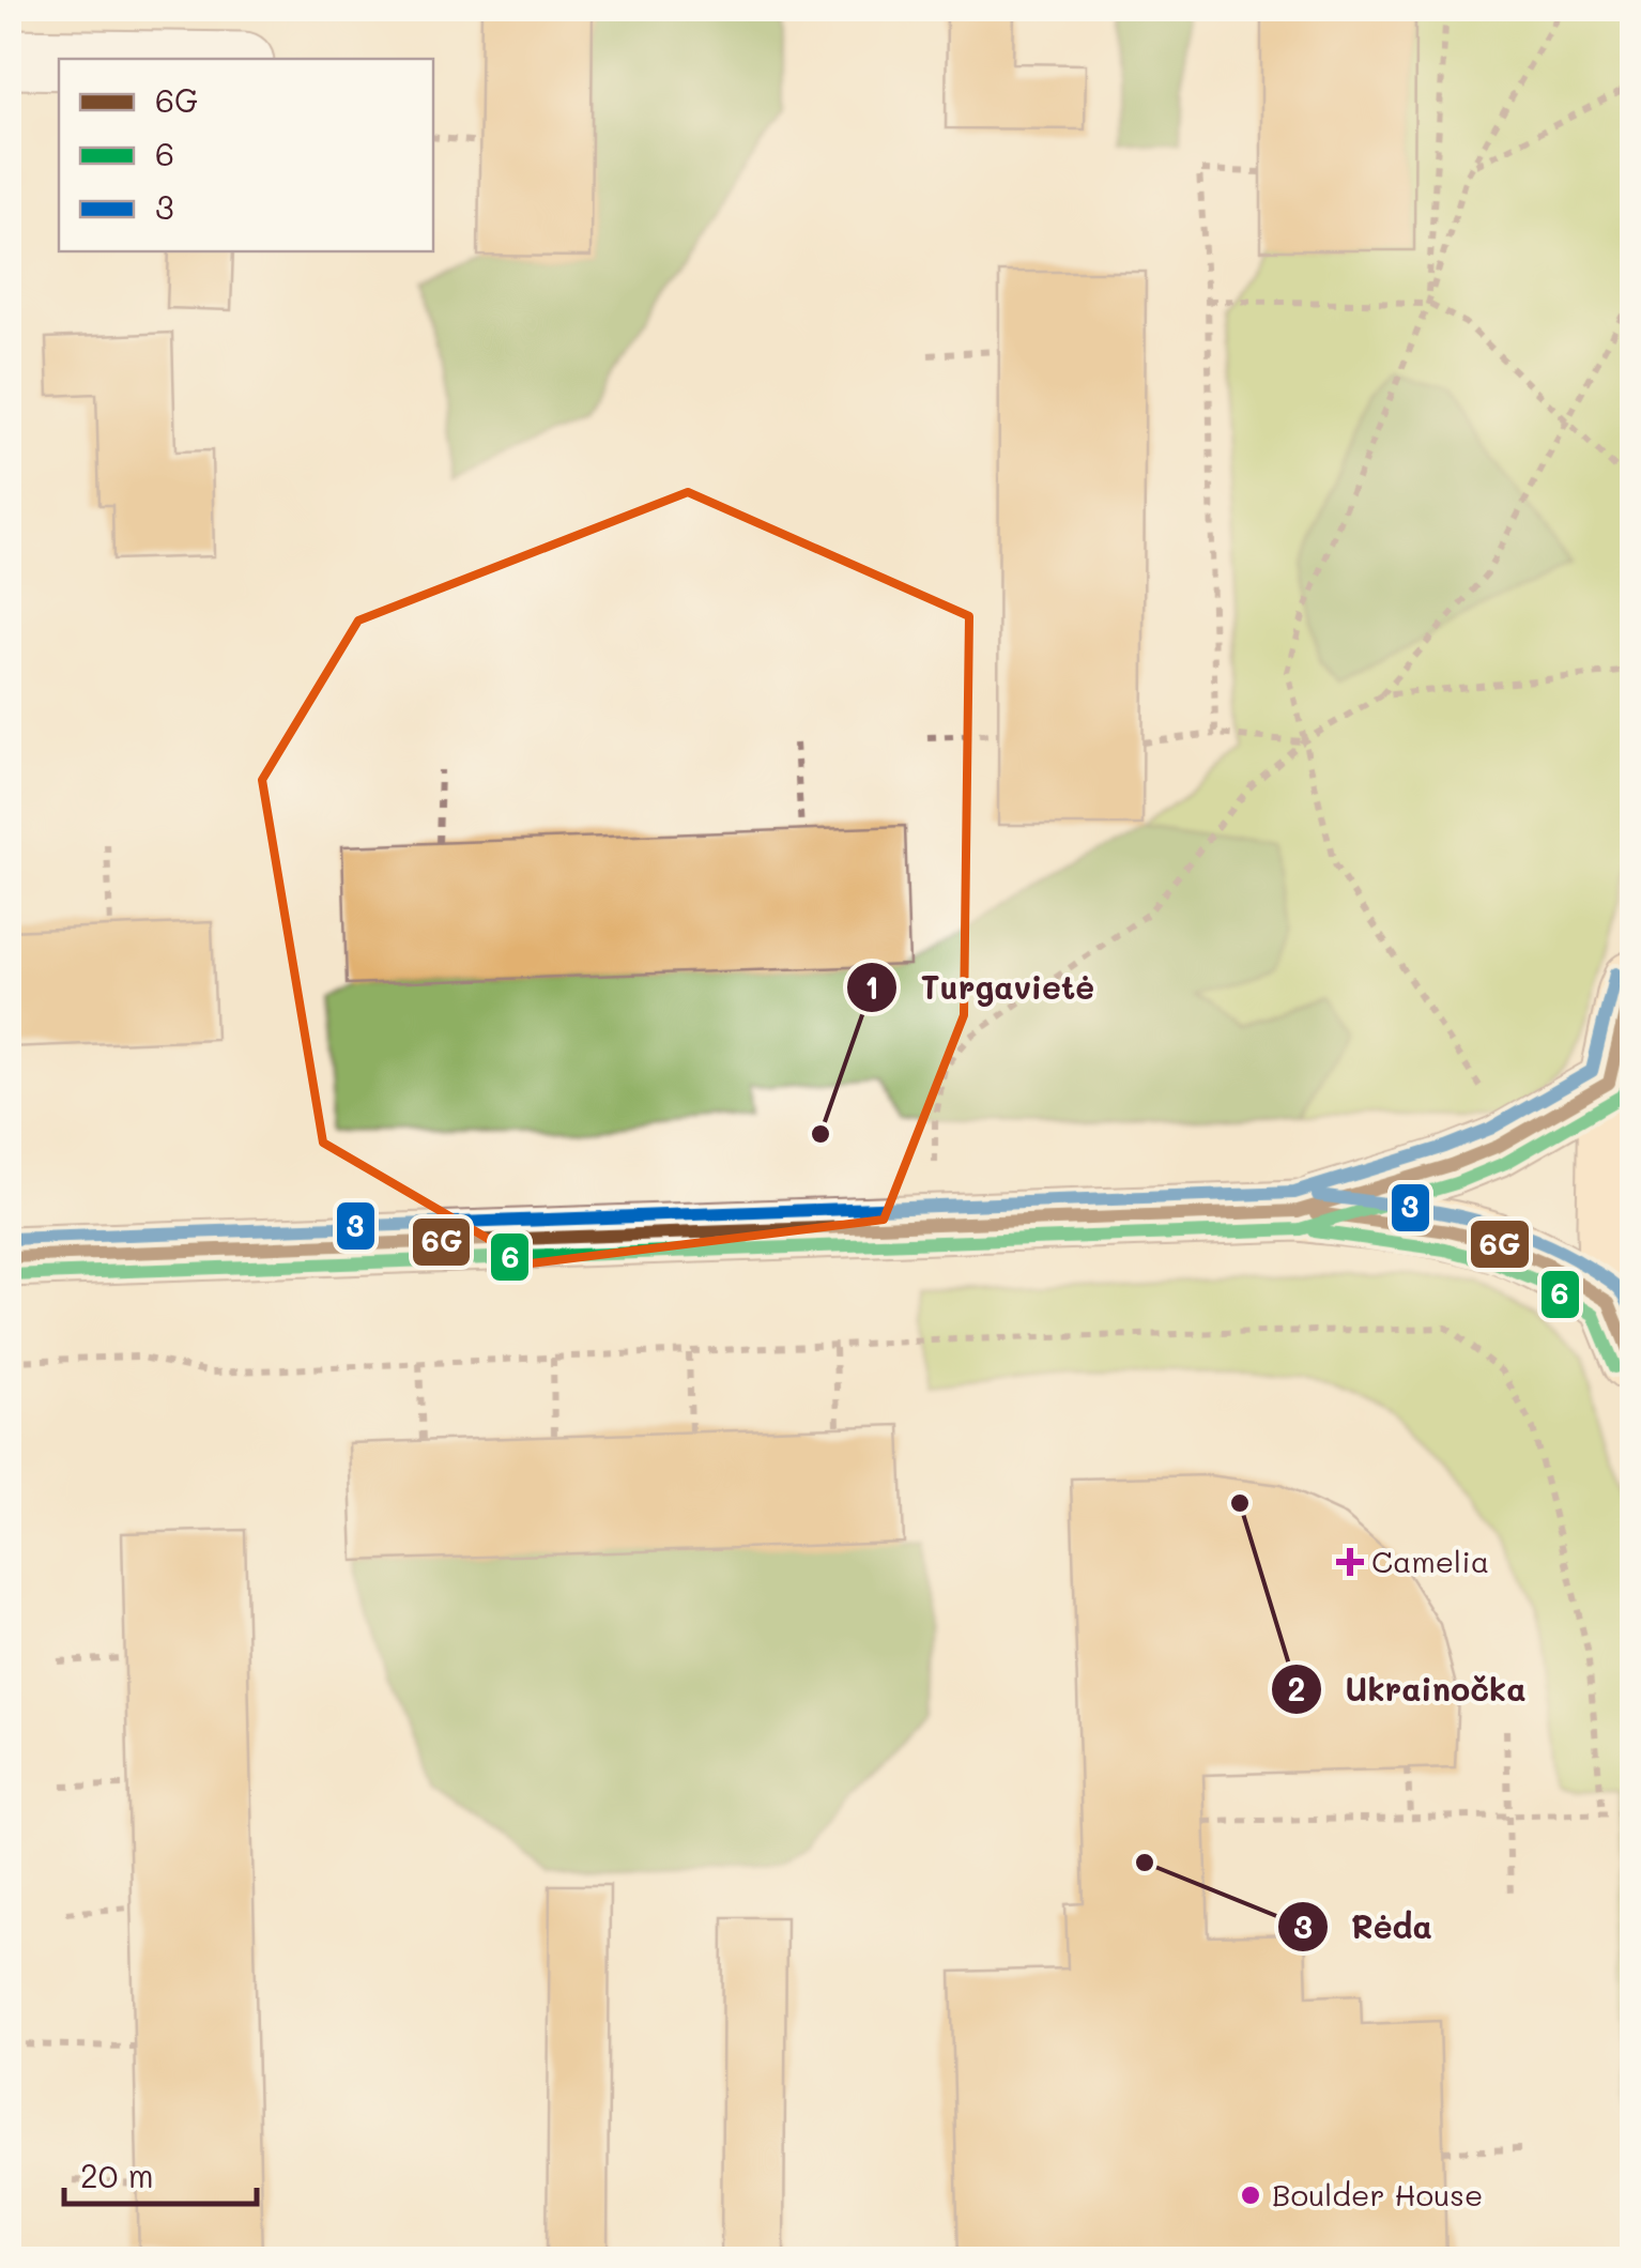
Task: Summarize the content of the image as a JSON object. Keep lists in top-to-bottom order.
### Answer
{
  "places": {
    "other": [
      "Turgavietė",
      "Ukrainočka",
      "Rėda",
      "Boulder House"
    ],
    "health": ["Camelia"]
  },
  "lines": ["transit line 3", "transit line 6G", "transit line 6"],
  "legend": ["6G", "6", "3"],
  "scale_bar": "20 m"
}
